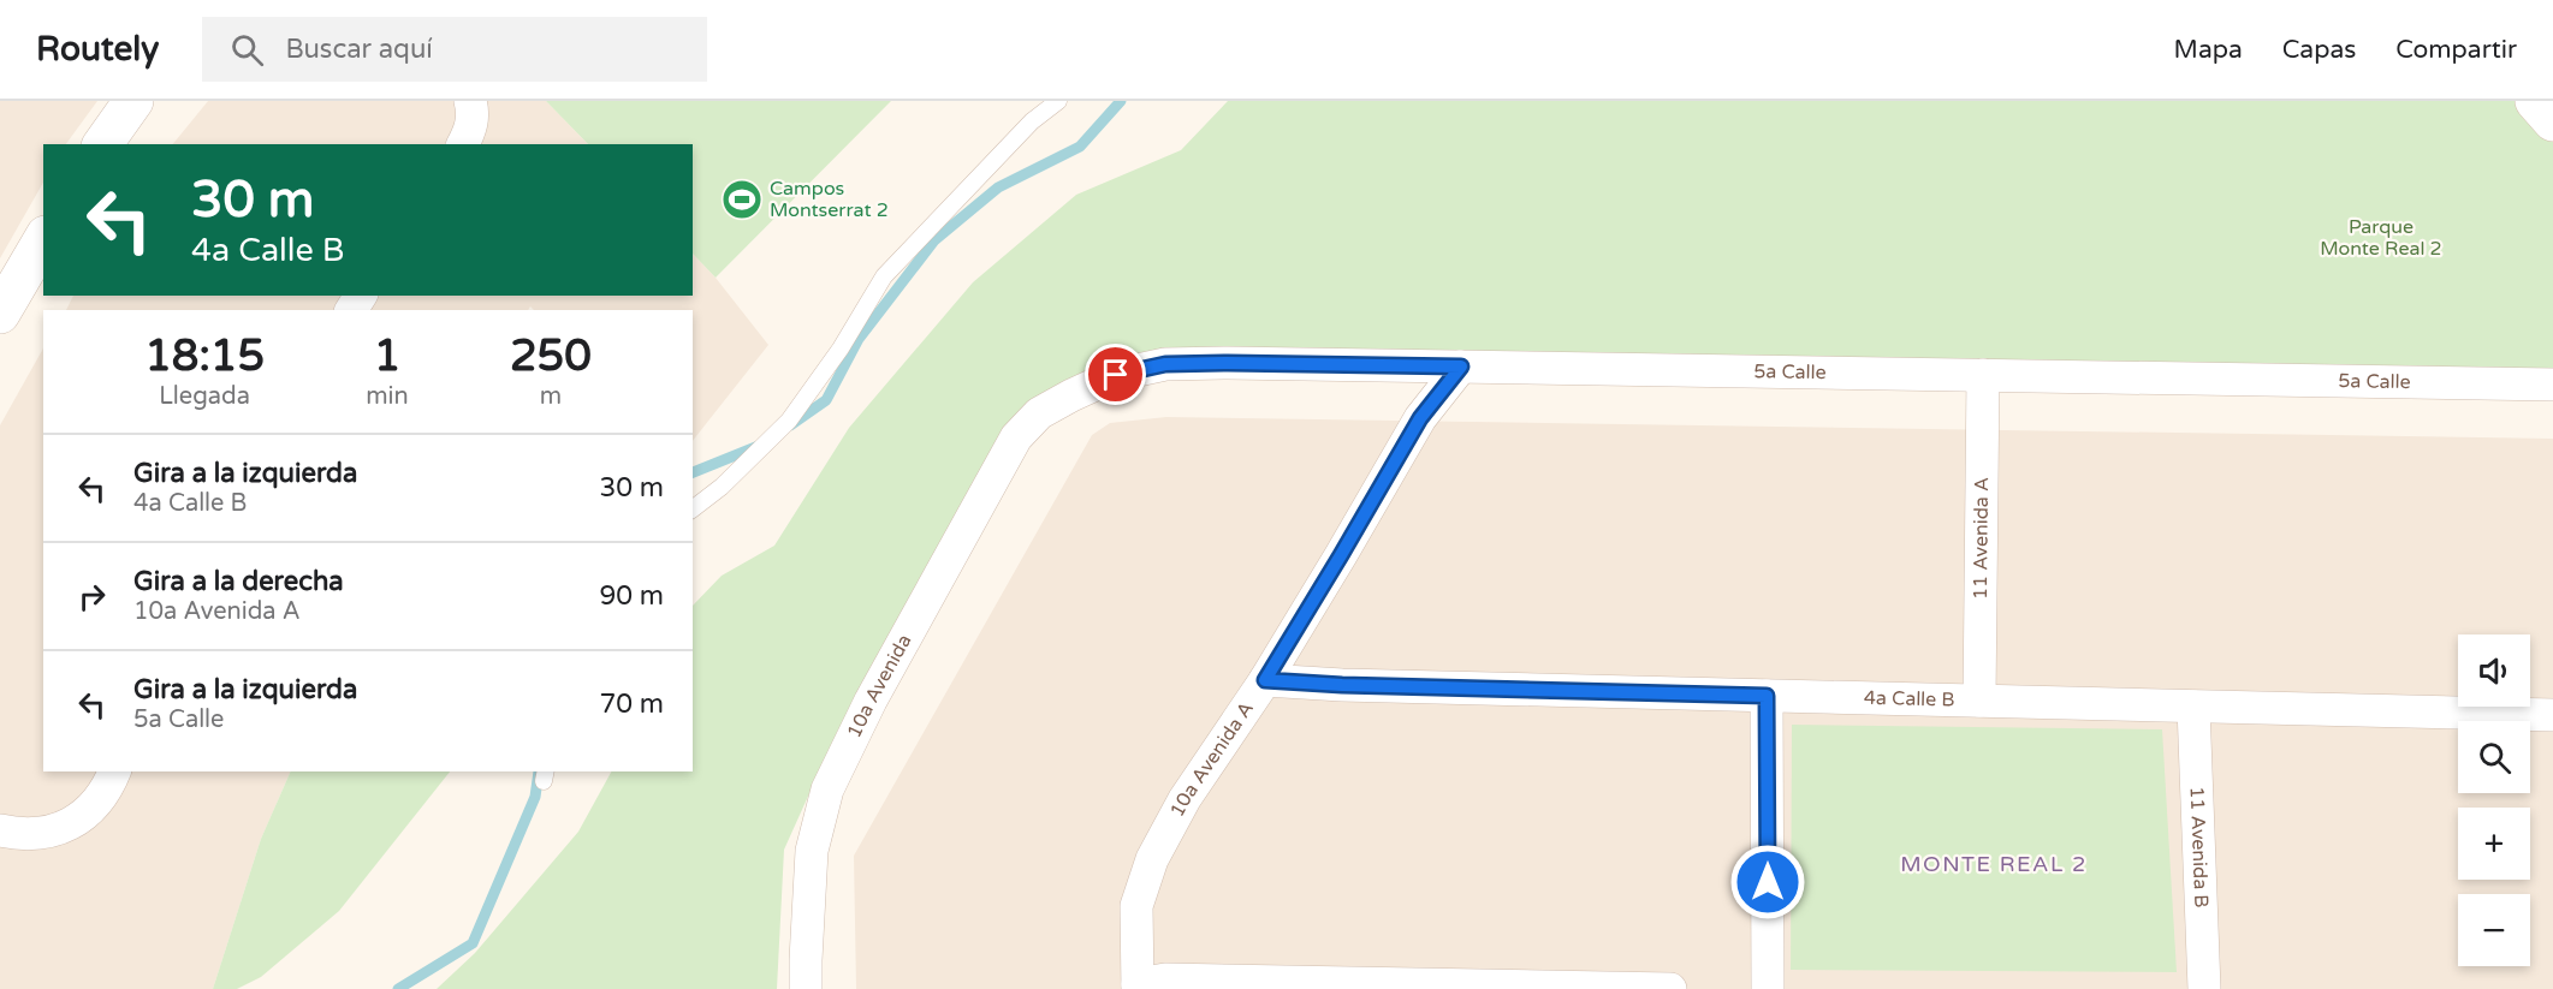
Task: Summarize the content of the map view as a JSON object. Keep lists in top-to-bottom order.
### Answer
{
  "streets": {
    "street": [
      "5a Calle",
      "11 Avenida A",
      "10a Avenida",
      "4a Calle B",
      "10a Avenida A",
      "11 Avenida B"
    ]
  },
  "crossings": [
    ["5a Calle", "11 Avenida A"],
    ["5a Calle", "10a Avenida"],
    ["5a Calle", "10a Avenida A"],
    ["11 Avenida A", "4a Calle B"],
    ["4a Calle B", "10a Avenida A"],
    ["4a Calle B", "11 Avenida B"]
  ],
  "districts": ["MONTE REAL 2"],
  "parks": ["Parque Monte Real 2"],
  "places": {
    "sports": ["Campos Montserrat 2"]
  },
  "page": {
    "header": "Routely",
    "search": "Buscar aquí",
    "nav": ["Mapa", "Capas", "Compartir"],
    "turn": ["30 m", "4a Calle B"],
    "eta": [
      "18:15",
      "Llegada",
      "1",
      "min",
      "250",
      "m"
    ],
    "list": [
      {
        "name": "Gira a la izquierda",
        "note": "4a Calle B",
        "value": "30 m"
      },
      {
        "name": "Gira a la derecha",
        "note": "10a Avenida A",
        "value": "90 m"
      },
      {
        "name": "Gira a la izquierda",
        "note": "5a Calle",
        "value": "70 m"
      }
    ],
    "map_buttons": ["+", "−"]
  }
}
